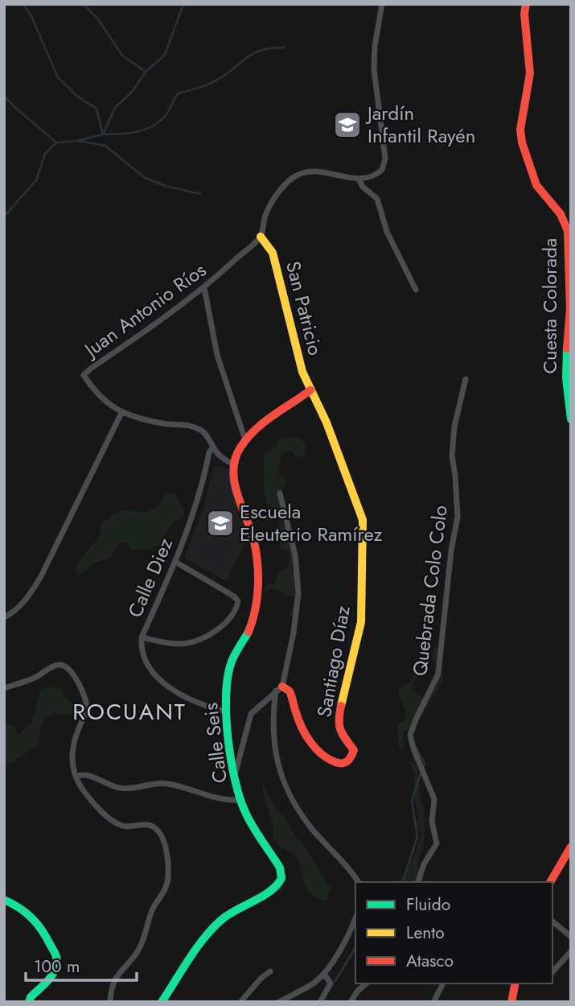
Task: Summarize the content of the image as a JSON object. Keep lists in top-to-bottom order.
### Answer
{
  "streets": {
    "street": [
      "Cuesta Colorada",
      "San Patricio",
      "Juan Antonio Ríos",
      "Calle Diez",
      "Quebrada Colo Colo",
      "Santiago Díaz",
      "Calle Seis"
    ]
  },
  "crossings": [
    ["San Patricio", "Juan Antonio Ríos"],
    ["San Patricio", "Santiago Díaz"],
    ["Juan Antonio Ríos", "Calle Diez"],
    ["Juan Antonio Ríos", "Calle Seis"],
    ["Calle Diez", "Calle Seis"]
  ],
  "districts": ["ROCUANT"],
  "places": {
    "school or university": ["Jardín Infantil Rayén", "Escuela Eleuterio Ramírez"]
  },
  "legend": ["Fluido", "Lento", "Atasco"],
  "scale_bar": "100 m"
}
